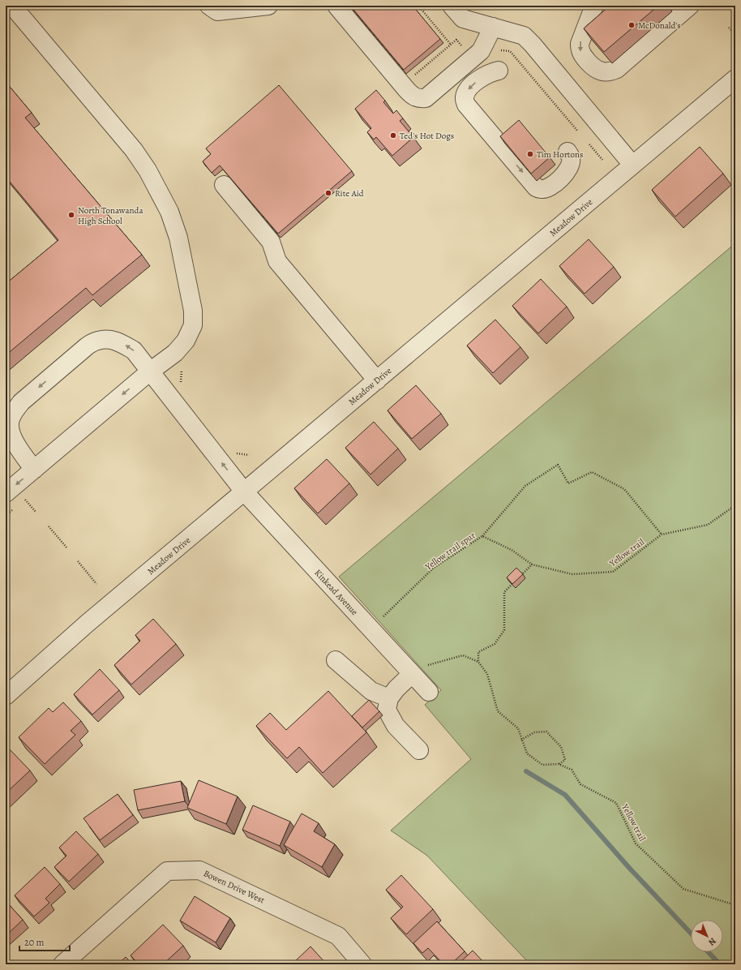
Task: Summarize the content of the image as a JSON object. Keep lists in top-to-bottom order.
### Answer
{
  "streets": {
    "street": ["Meadow Drive", "Kinkead Avenue", "Bowen Drive West"],
    "path": ["Yellow trail spur", "Yellow trail"]
  },
  "crossings": [
    ["Meadow Drive", "Kinkead Avenue"],
    ["Yellow trail spur", "Yellow trail"],
    ["Yellow trail spur", "Kinkead Avenue"]
  ],
  "places": [
    "McDonald's",
    "Ted's Hot Dogs",
    "Tim Hortons",
    "Rite Aid",
    "North Tonawanda High School"
  ],
  "scale_bar": "20 m",
  "north": "bottom right"
}
